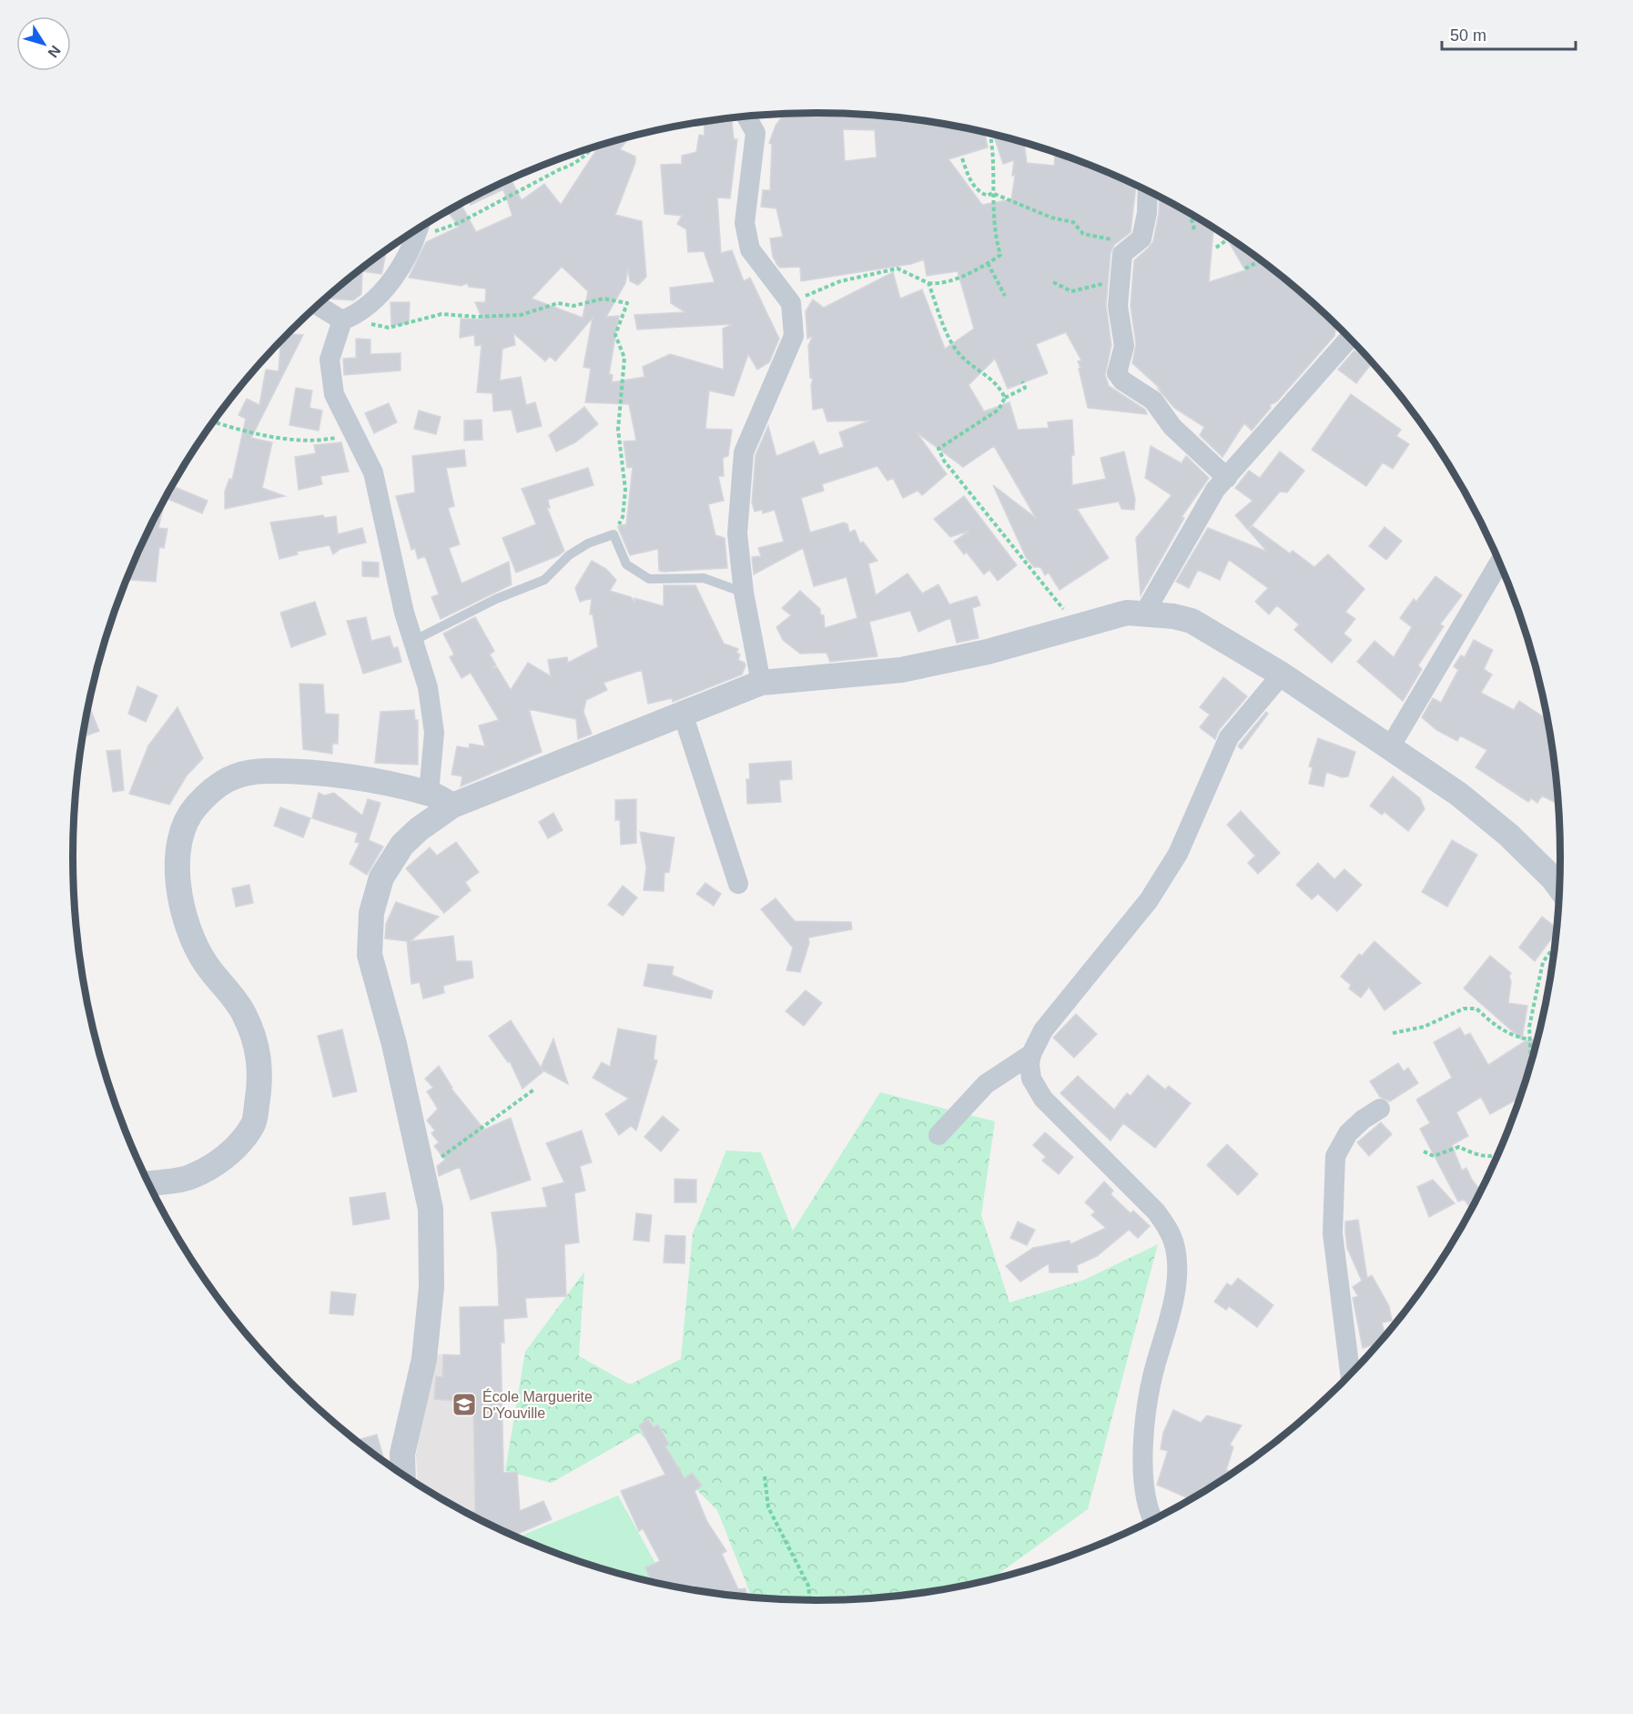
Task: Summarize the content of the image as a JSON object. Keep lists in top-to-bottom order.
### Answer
{
  "places": {
    "school or university": ["École Marguerite D'Youville"]
  },
  "scale_bar": "50 m",
  "north": "bottom right"
}
